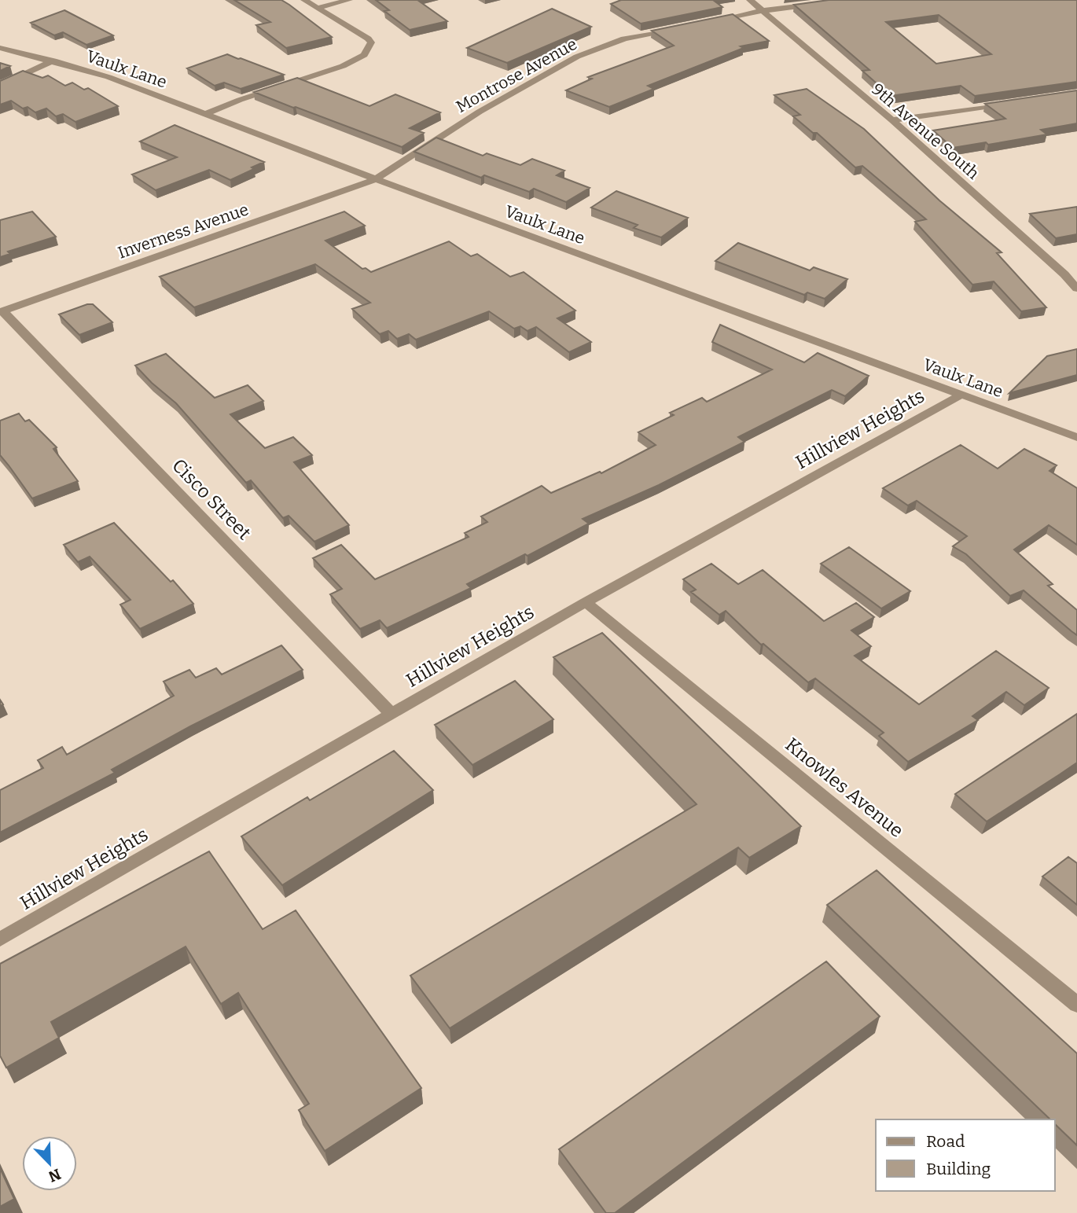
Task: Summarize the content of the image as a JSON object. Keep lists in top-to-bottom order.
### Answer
{
  "streets": {
    "street": [
      "Vaulx Lane",
      "Montrose Avenue",
      "9th Avenue South",
      "Inverness Avenue",
      "Hillview Heights",
      "Cisco Street",
      "Knowles Avenue"
    ]
  },
  "crossings": [
    ["Vaulx Lane", "Montrose Avenue"],
    ["Vaulx Lane", "Inverness Avenue"],
    ["Vaulx Lane", "Hillview Heights"],
    ["Montrose Avenue", "Inverness Avenue"],
    ["Inverness Avenue", "Cisco Street"],
    ["Hillview Heights", "Cisco Street"],
    ["Hillview Heights", "Knowles Avenue"]
  ],
  "legend": ["Road", "Building"],
  "north": "bottom right"
}
